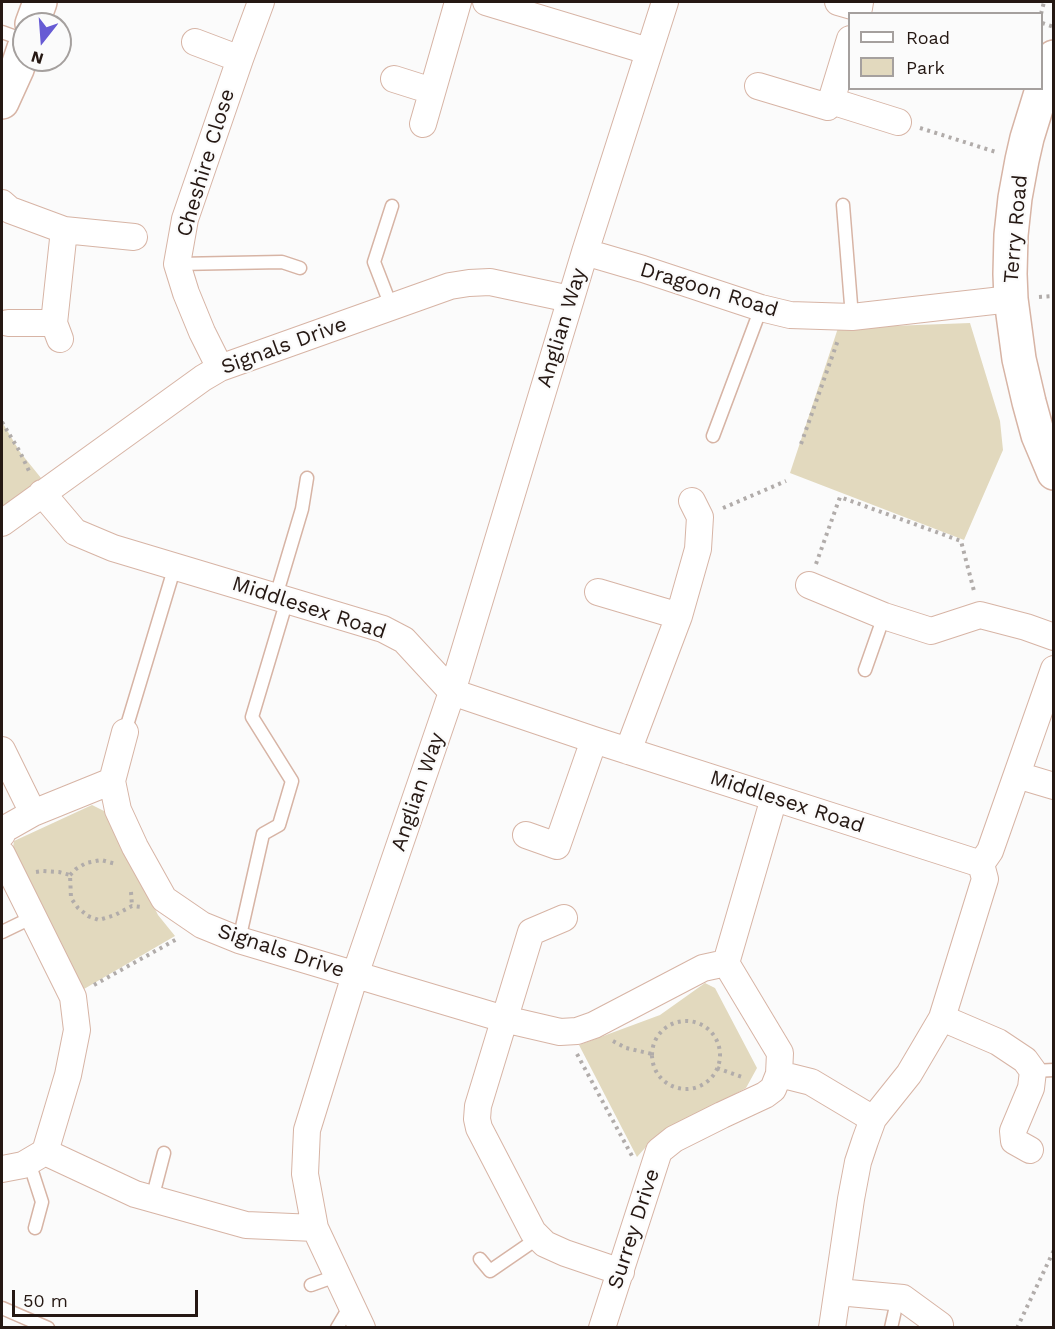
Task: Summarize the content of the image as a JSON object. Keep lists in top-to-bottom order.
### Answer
{
  "streets": {
    "main road": ["Terry Road"],
    "street": [
      "Cheshire Close",
      "Dragoon Road",
      "Anglian Way",
      "Signals Drive",
      "Middlesex Road",
      "Surrey Drive"
    ]
  },
  "crossings": [
    ["Cheshire Close", "Signals Drive"],
    ["Terry Road", "Dragoon Road"],
    ["Dragoon Road", "Anglian Way"],
    ["Anglian Way", "Signals Drive"],
    ["Anglian Way", "Middlesex Road"],
    ["Signals Drive", "Middlesex Road"]
  ],
  "legend": ["Road", "Park"],
  "scale_bar": "50 m",
  "north": "bottom"
}
